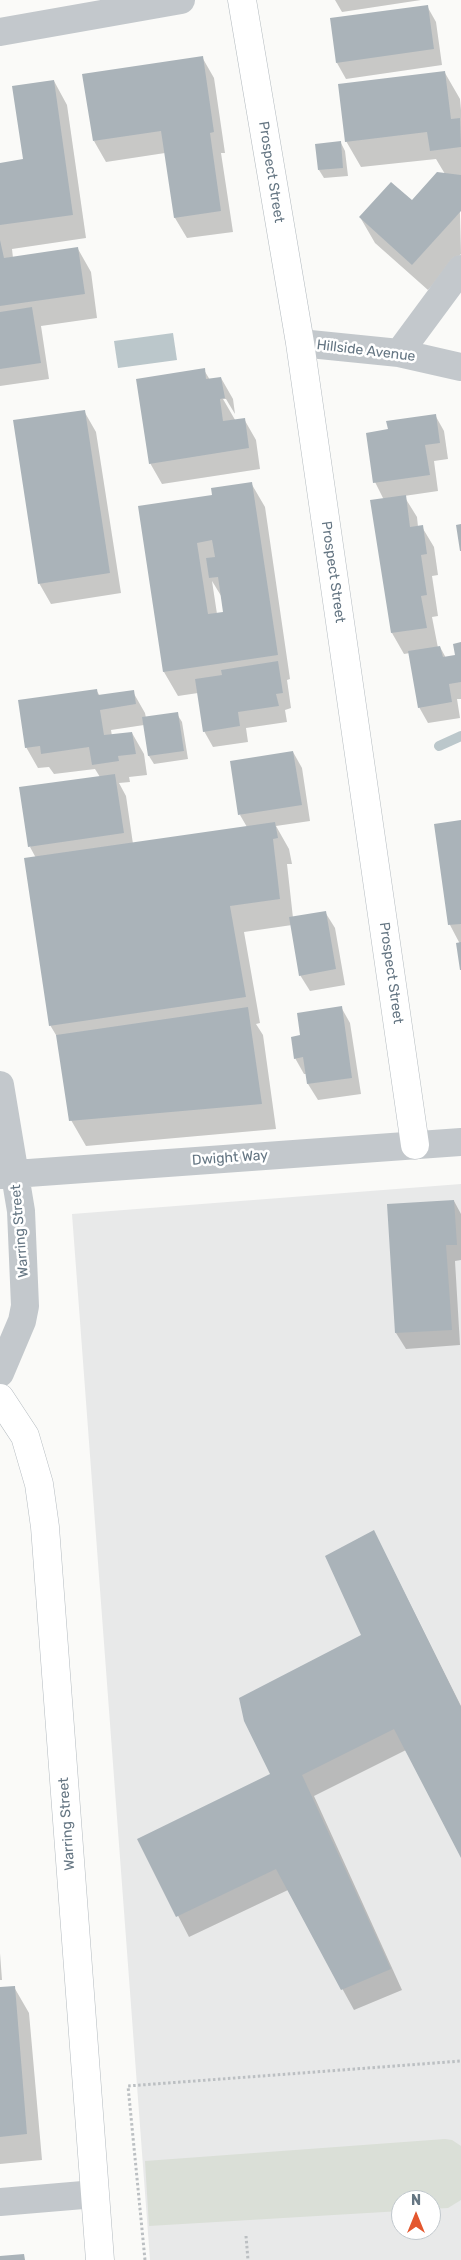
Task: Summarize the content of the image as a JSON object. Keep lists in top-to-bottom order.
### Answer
{
  "streets": {
    "street": [
      "Prospect Street",
      "Hillside Avenue",
      "Dwight Way",
      "Warring Street"
    ]
  },
  "crossings": [
    ["Prospect Street", "Hillside Avenue"],
    ["Prospect Street", "Dwight Way"],
    ["Dwight Way", "Warring Street"]
  ],
  "north": "top"
}
